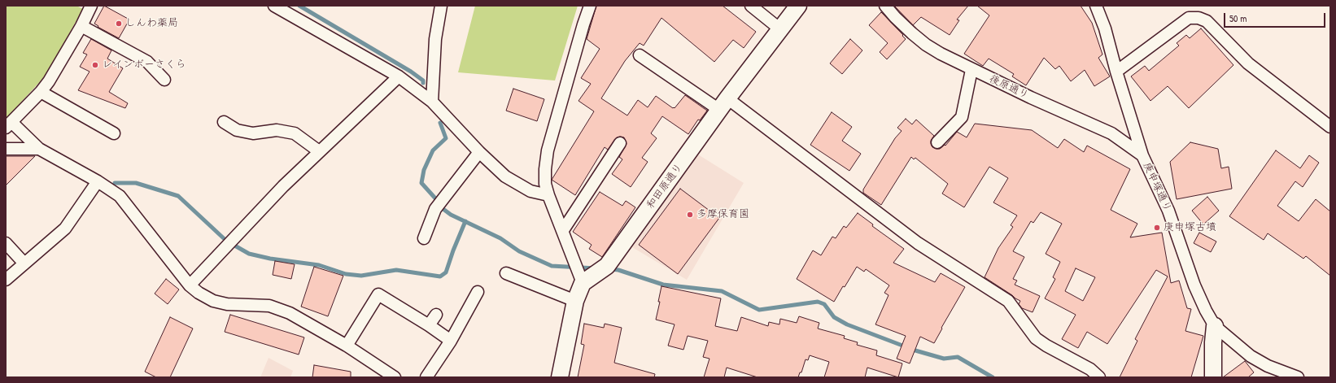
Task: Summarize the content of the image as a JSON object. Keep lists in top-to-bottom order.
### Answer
{
  "streets": {
    "street": ["後原通り", "和田原通り", "庚申塚通り"]
  },
  "crossings": [
    ["後原通り", "庚申塚通り"]
  ],
  "places": [
    "しんわ薬局",
    "レインボーさくら",
    "多摩保育園",
    "庚申塚古墳"
  ],
  "scale_bar": "50 m"
}
